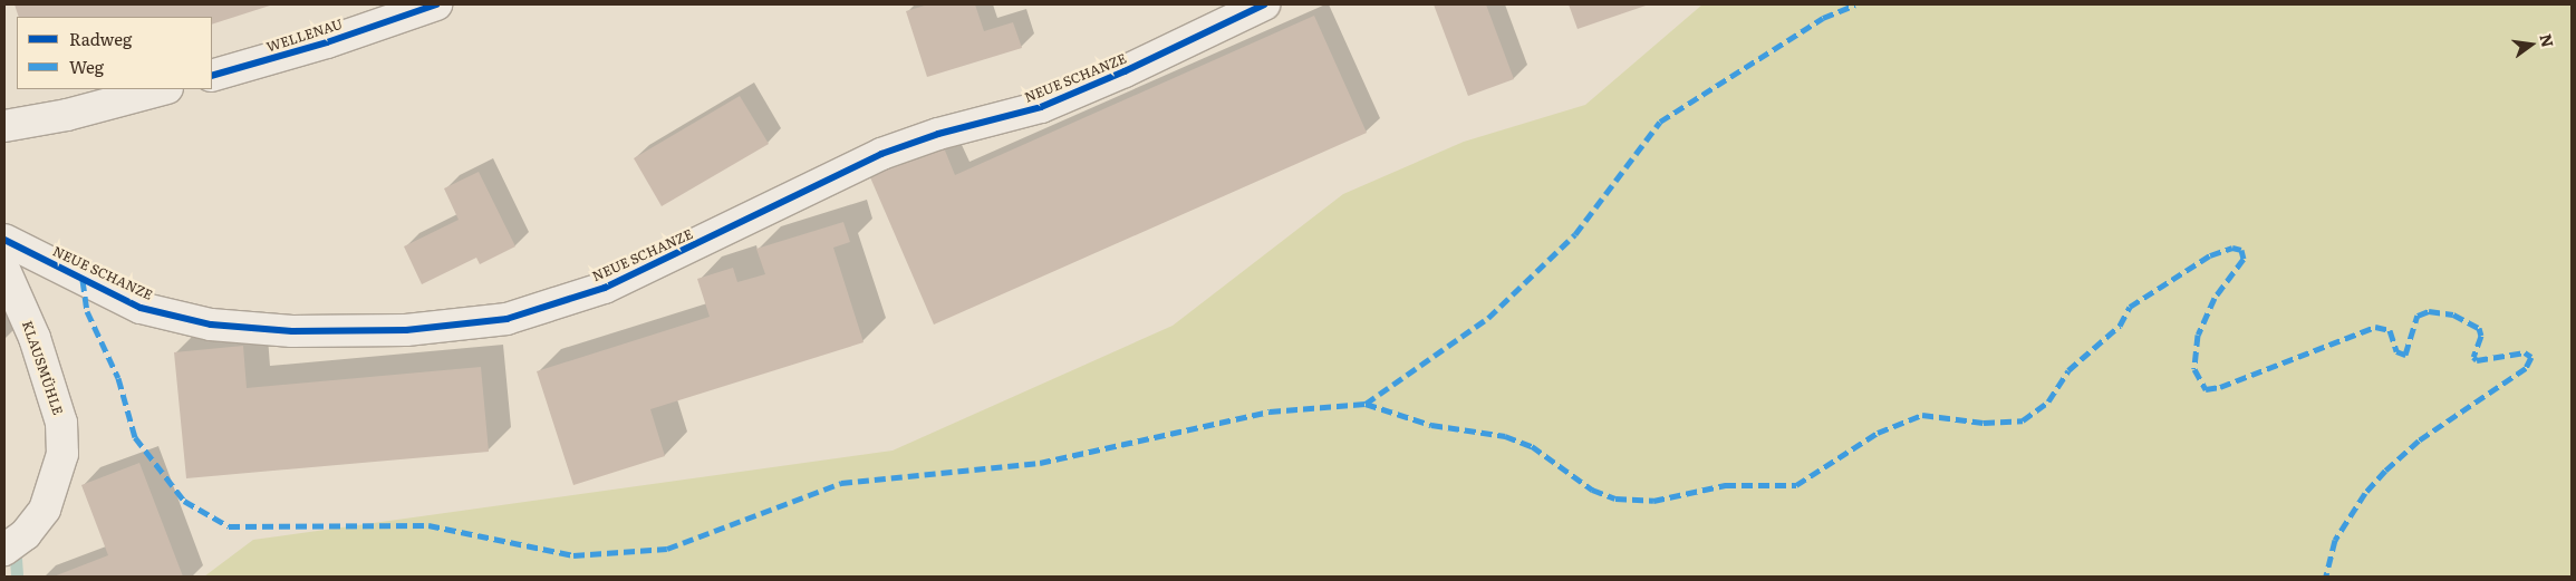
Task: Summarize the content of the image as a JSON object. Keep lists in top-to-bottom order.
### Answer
{
  "streets": {
    "street": ["WELLENAU", "NEUE SCHANZE", "KLAUSMÜHLE"]
  },
  "legend": ["Radweg", "Weg"],
  "north": "right"
}
